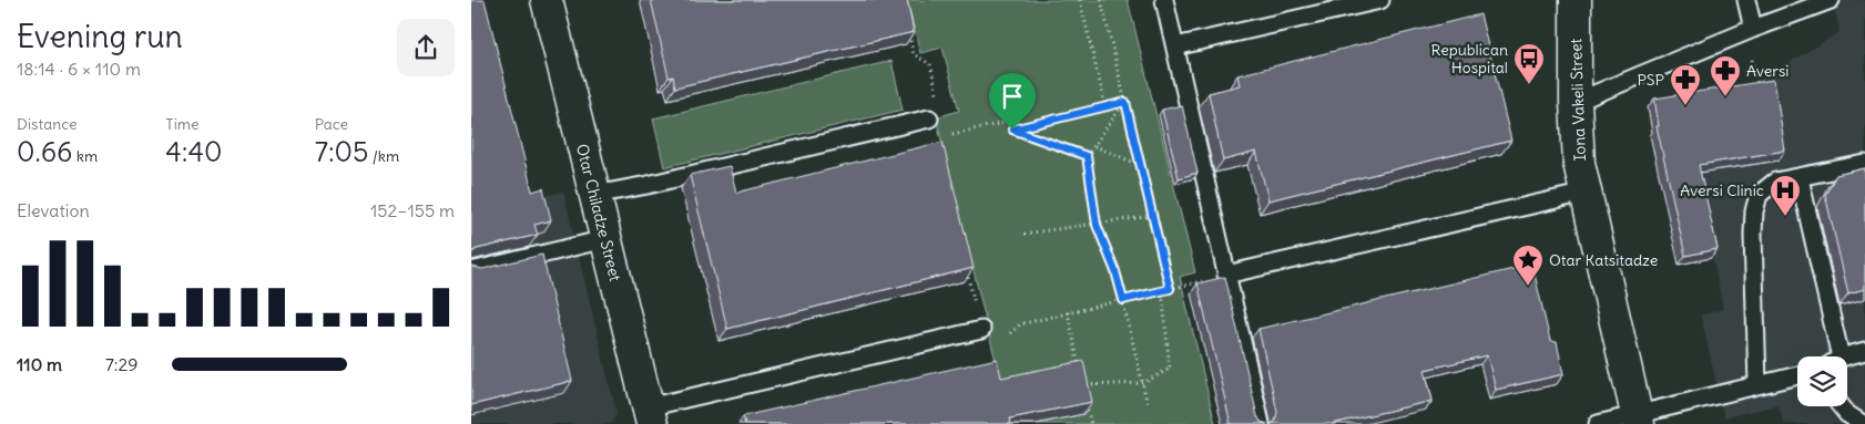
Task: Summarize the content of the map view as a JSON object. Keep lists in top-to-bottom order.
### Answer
{
  "streets": {
    "main road": ["Iona Vakeli Street", "Otar Chiladze Street"]
  },
  "places": {
    "bus stop": ["Republican Hospital"],
    "pharmacy": ["Aversi", "PSP"],
    "hospital": ["Aversi Clinic"],
    "place": ["Otar Katsitadze"]
  },
  "page": {
    "heading": ["Evening run", "18:14 · 6 × 110 m"],
    "stats": [
      ["Distance", "0.66 km"],
      ["Time", "4:40"],
      ["Pace", "7:05 /km"]
    ],
    "chart": ["Elevation", "152–155 m"],
    "list": [
      {
        "name": "110 m",
        "note": "7:29"
      }
    ]
  }
}
